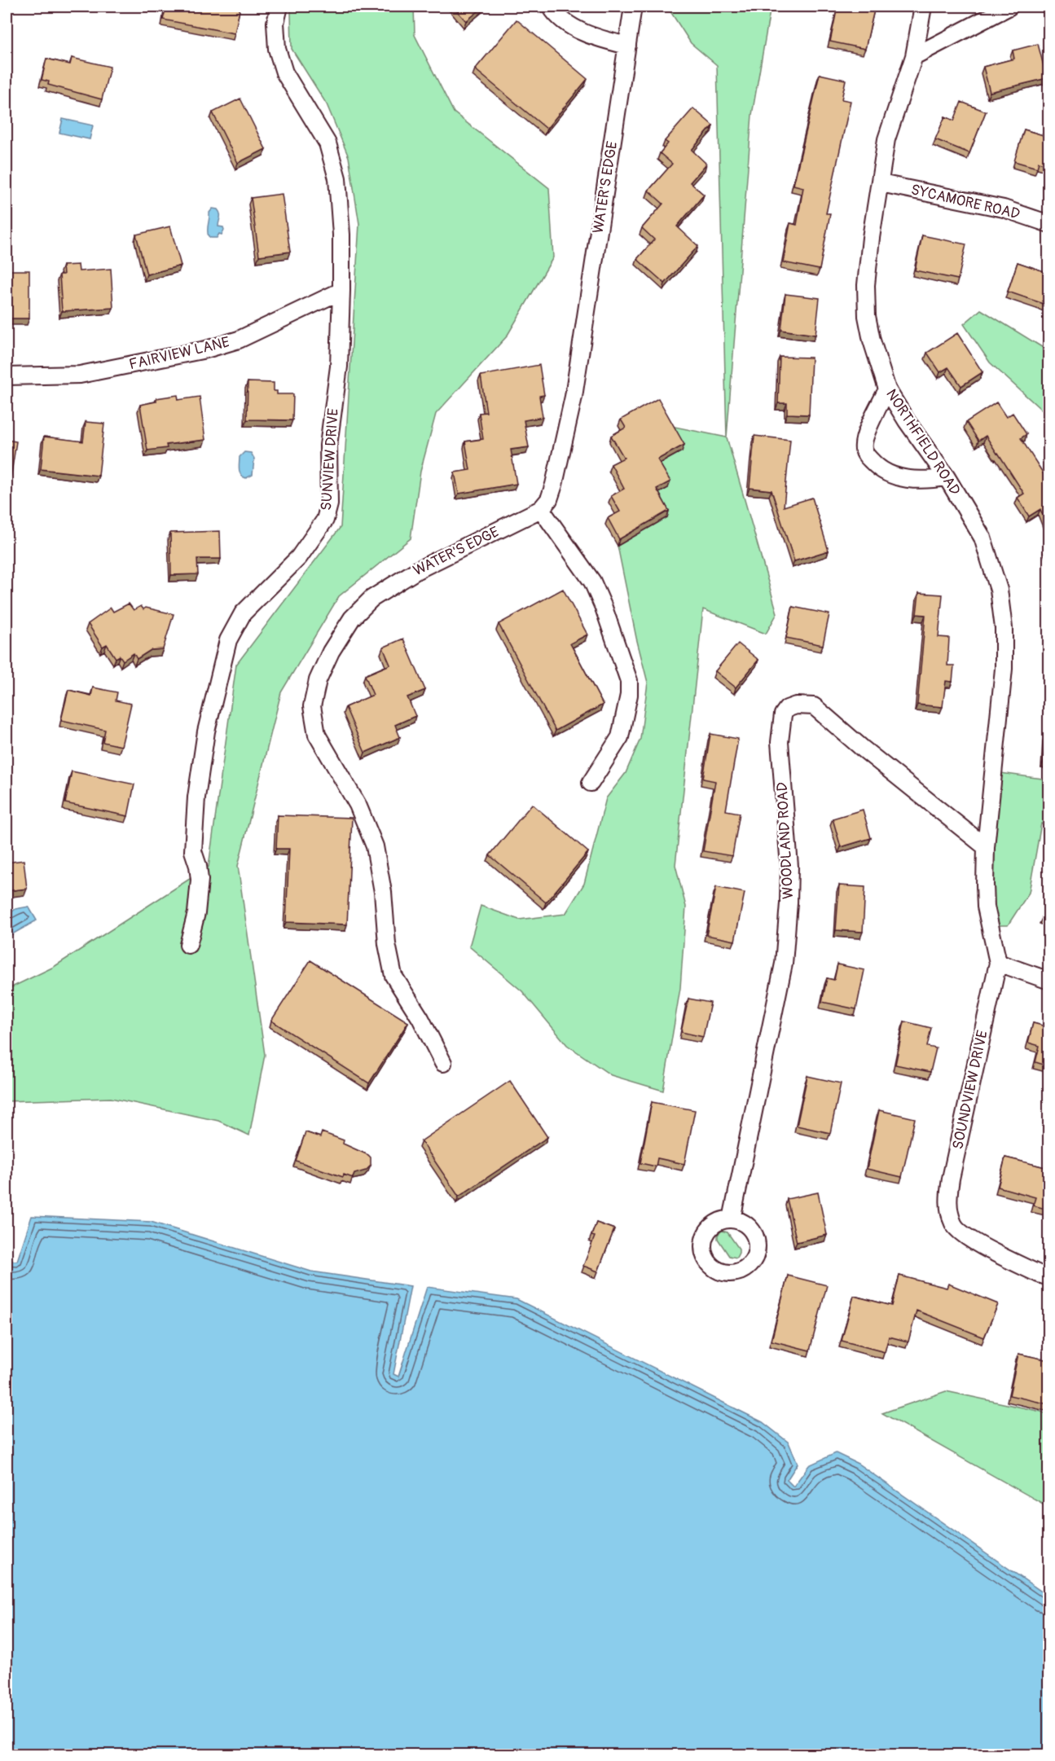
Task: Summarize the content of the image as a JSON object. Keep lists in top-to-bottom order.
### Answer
{
  "streets": {
    "street": [
      "WATER'S EDGE",
      "SYCAMORE ROAD",
      "FAIRVIEW LANE",
      "NORTHFIELD ROAD",
      "SUNVIEW DRIVE",
      "WOODLAND ROAD",
      "SOUNDVIEW DRIVE"
    ]
  },
  "crossings": [
    ["SYCAMORE ROAD", "NORTHFIELD ROAD"],
    ["FAIRVIEW LANE", "SUNVIEW DRIVE"],
    ["NORTHFIELD ROAD", "WOODLAND ROAD"],
    ["NORTHFIELD ROAD", "SOUNDVIEW DRIVE"],
    ["WOODLAND ROAD", "SOUNDVIEW DRIVE"]
  ]
}
